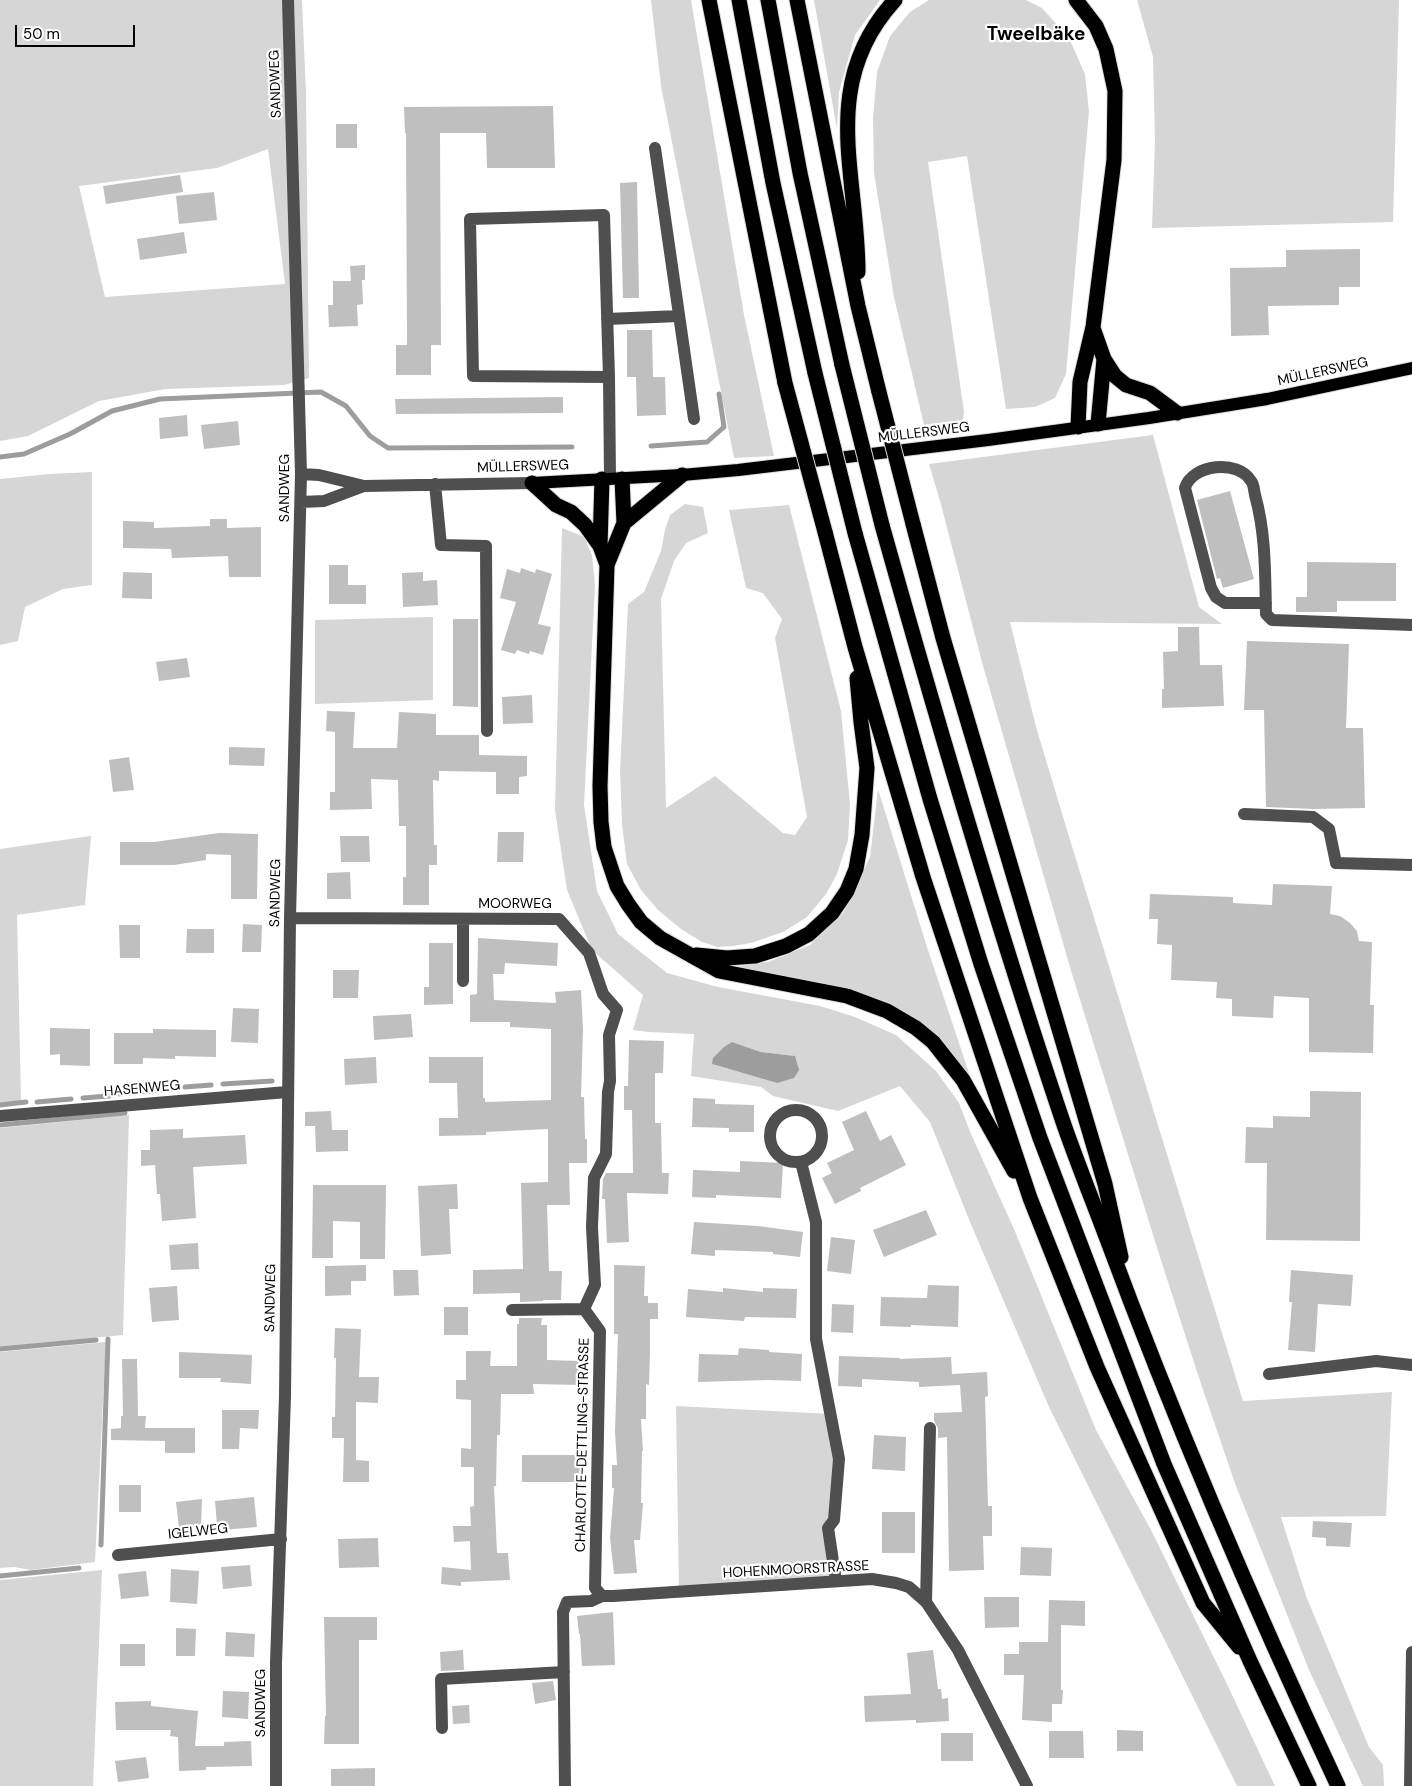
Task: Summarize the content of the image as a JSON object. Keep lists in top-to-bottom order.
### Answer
{
  "streets": {
    "main road": ["MÜLLERSWEG"],
    "street": [
      "SANDWEG",
      "MOORWEG",
      "HASENWEG",
      "CHARLOTTE-DETTLING-STRASSE",
      "IGELWEG",
      "HOHENMOORSTRASSE"
    ]
  },
  "crossings": [
    ["SANDWEG", "MÜLLERSWEG"],
    ["SANDWEG", "MOORWEG"],
    ["SANDWEG", "HASENWEG"],
    ["SANDWEG", "IGELWEG"],
    ["MOORWEG", "CHARLOTTE-DETTLING-STRASSE"],
    ["CHARLOTTE-DETTLING-STRASSE", "HOHENMOORSTRASSE"]
  ],
  "districts": ["Tweelbäke"],
  "scale_bar": "50 m"
}
